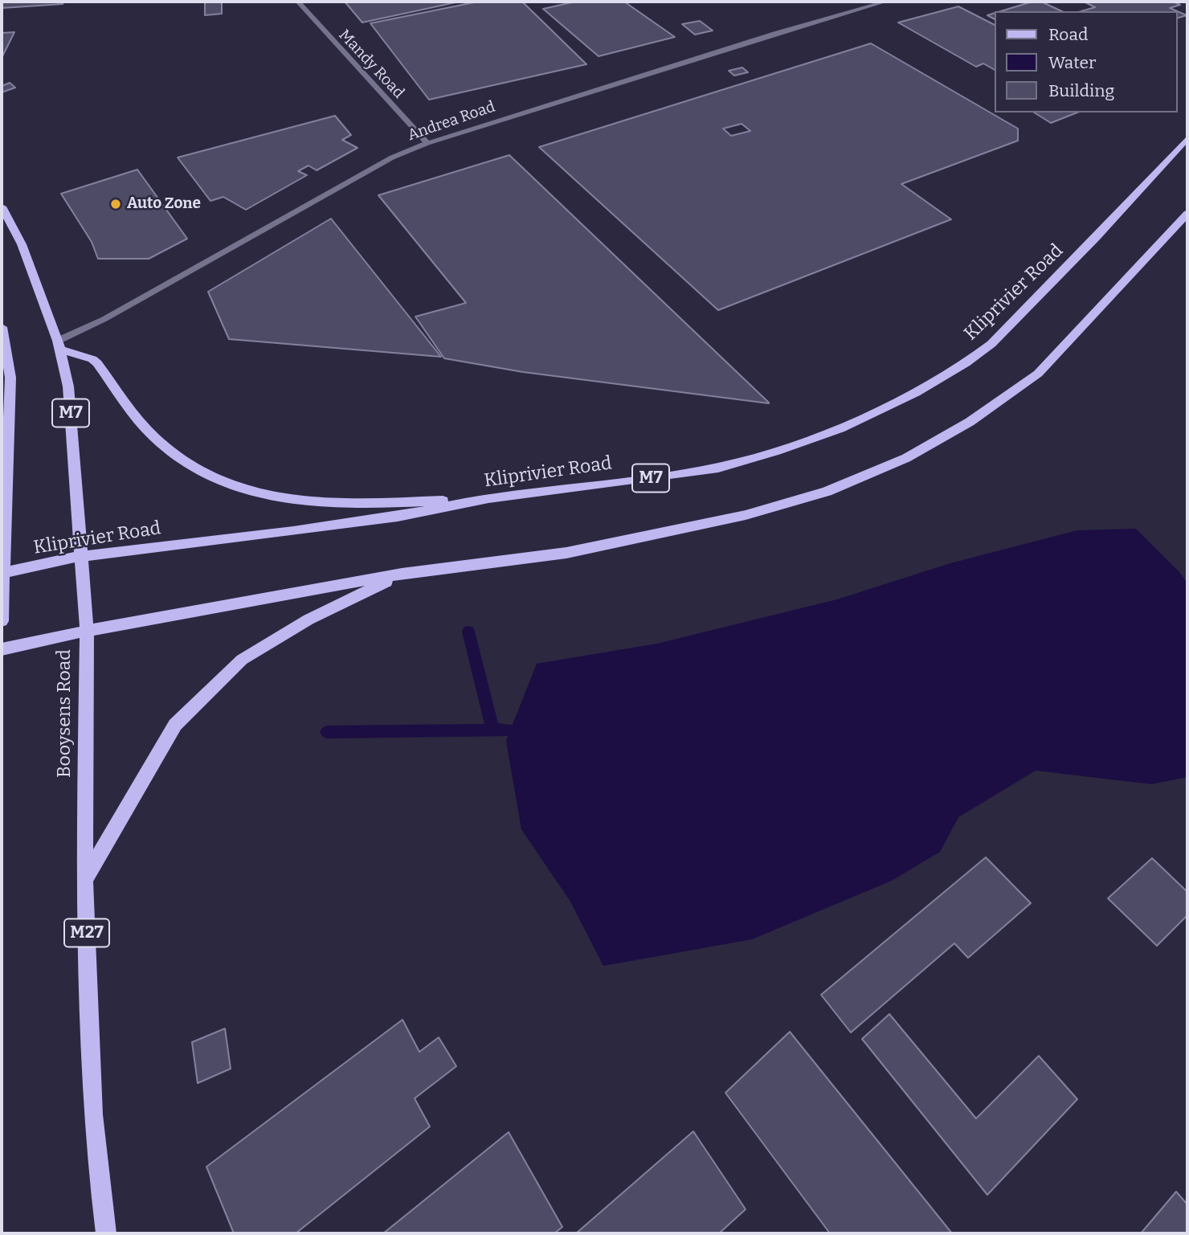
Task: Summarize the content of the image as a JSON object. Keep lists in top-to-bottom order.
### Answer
{
  "streets": {
    "main road": [
      "Kliprivier Road",
      "M7",
      "Booysens Road",
      "M27"
    ],
    "street": ["Mandy Road", "Andrea Road"]
  },
  "crossings": [
    ["Mandy Road", "Andrea Road"],
    ["Andrea Road", "Booysens Road"],
    ["Kliprivier Road", "Booysens Road"]
  ],
  "places": ["Auto Zone"],
  "legend": ["Road", "Water", "Building"]
}
